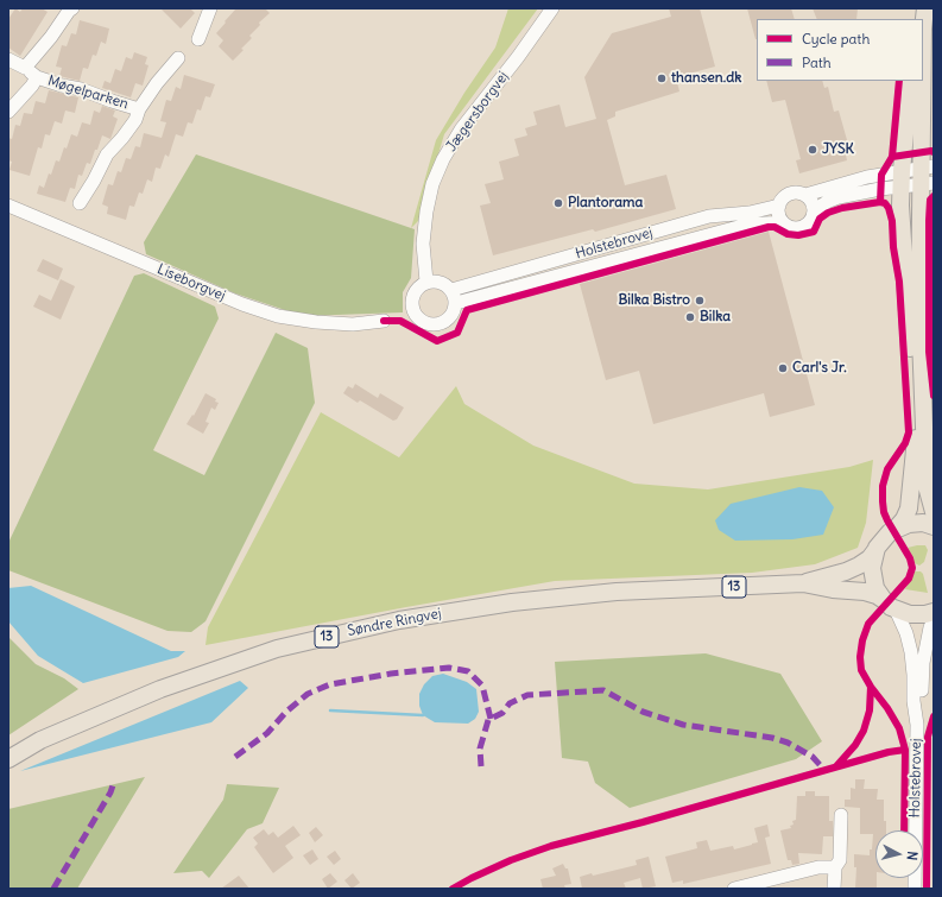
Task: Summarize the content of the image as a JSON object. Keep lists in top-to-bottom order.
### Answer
{
  "streets": {
    "main road": ["13", "Søndre Ringvej"],
    "street": [
      "Møgelparken",
      "Jægersborgvej",
      "Holstebrovej",
      "Liseborgvej"
    ]
  },
  "crossings": [
    ["Jægersborgvej", "Holstebrovej"],
    ["Holstebrovej", "13"],
    ["Holstebrovej", "Søndre Ringvej"],
    ["13", "Søndre Ringvej"]
  ],
  "places": [
    "thansen.dk",
    "JYSK",
    "Plantorama",
    "Bilka Bistro",
    "Bilka",
    "Carl's Jr."
  ],
  "legend": ["Cycle path", "Path"],
  "north": "right"
}
